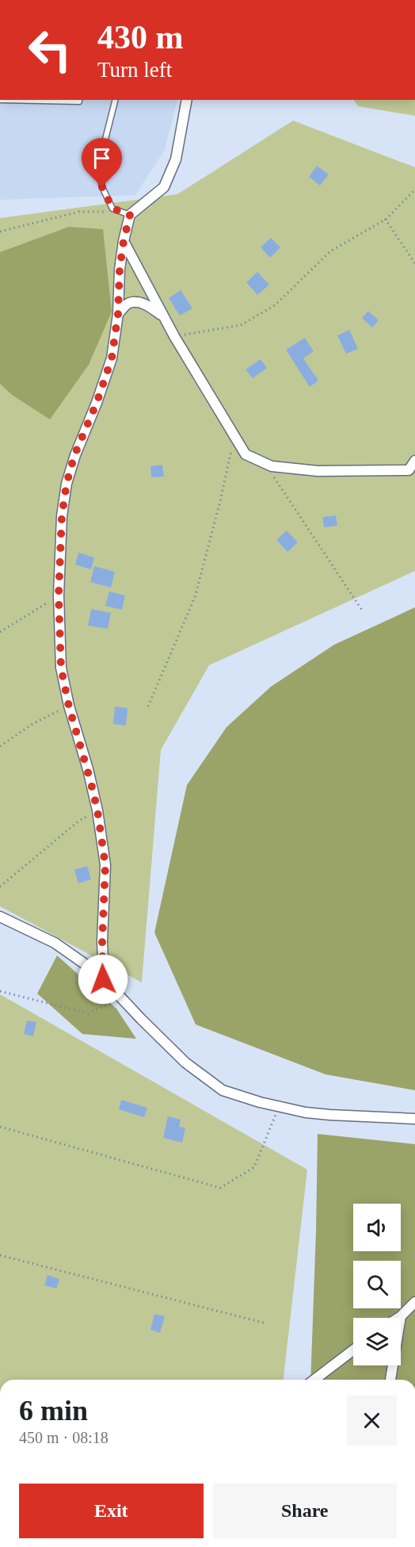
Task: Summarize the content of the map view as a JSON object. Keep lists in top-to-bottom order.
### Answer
{
  "page": {
    "turn": ["430 m", "Turn left"],
    "heading": ["6 min", "450 m · 08:18"],
    "buttons": ["Exit", "Share"]
  }
}
